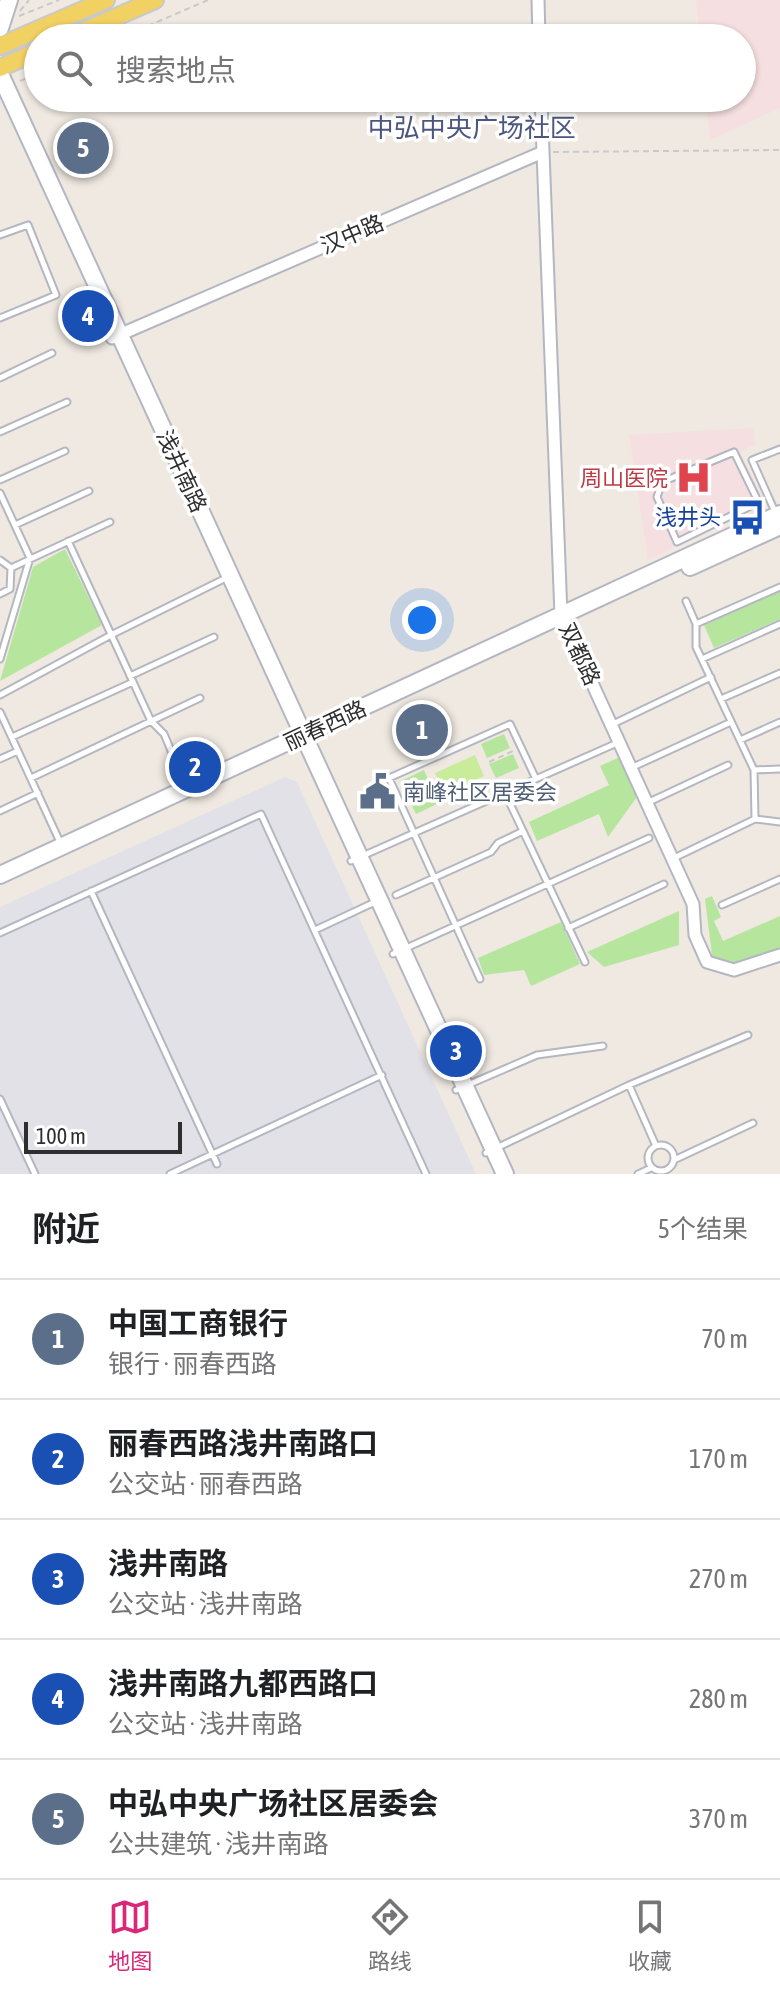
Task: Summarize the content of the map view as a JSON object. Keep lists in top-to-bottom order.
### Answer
{
  "streets": {
    "main road": ["浅井南路", "丽春西路"],
    "street": ["汉中路", "双都路"]
  },
  "crossings": [
    ["汉中路", "浅井南路"],
    ["汉中路", "双都路"],
    ["浅井南路", "丽春西路"],
    ["双都路", "丽春西路"]
  ],
  "districts": ["中弘中央广场社区"],
  "places": {
    "hospital": ["周山医院"],
    "bus stop": ["浅井头"],
    "public building": ["南峰社区居委会"]
  },
  "scale_bar": "100 m",
  "page": {
    "search": "搜索地点",
    "pins": [
      "5",
      "4",
      "1",
      "2",
      "3"
    ],
    "scale": "100 m",
    "heading": ["附近", "5个结果"],
    "list": [
      {
        "mark": "1",
        "name": "中国工商银行",
        "note": "银行 · 丽春西路",
        "value": "70 m"
      },
      {
        "mark": "2",
        "name": "丽春西路浅井南路口",
        "note": "公交站 · 丽春西路",
        "value": "170 m"
      },
      {
        "mark": "3",
        "name": "浅井南路",
        "note": "公交站 · 浅井南路",
        "value": "270 m"
      },
      {
        "mark": "4",
        "name": "浅井南路九都西路口",
        "note": "公交站 · 浅井南路",
        "value": "280 m"
      },
      {
        "mark": "5",
        "name": "中弘中央广场社区居委会",
        "note": "公共建筑 · 浅井南路",
        "value": "370 m"
      }
    ],
    "nav": ["地图", "路线", "收藏"]
  }
}
